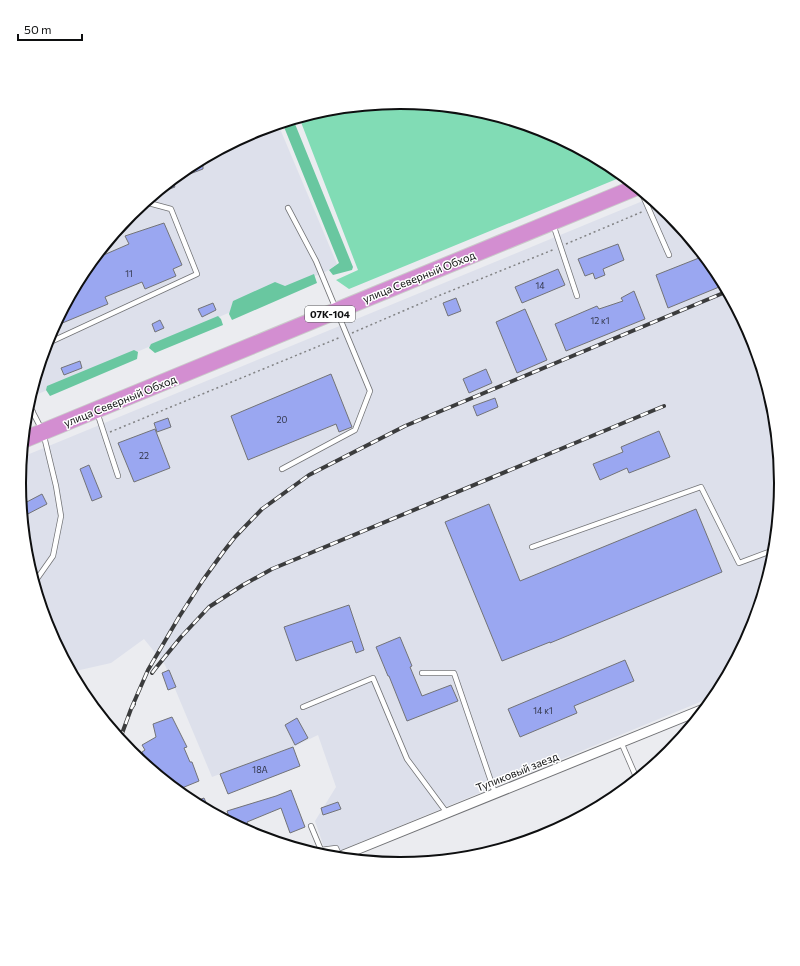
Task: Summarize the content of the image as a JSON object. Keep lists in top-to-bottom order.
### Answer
{
  "streets": {
    "highway": ["улица Северный Обход", "07К-104"],
    "street": ["Тупиковый заезд"]
  },
  "house_numbers": [
    "11",
    "14",
    "12 к1",
    "20",
    "22",
    "14 к1",
    "18А"
  ],
  "scale_bar": "50 m"
}
